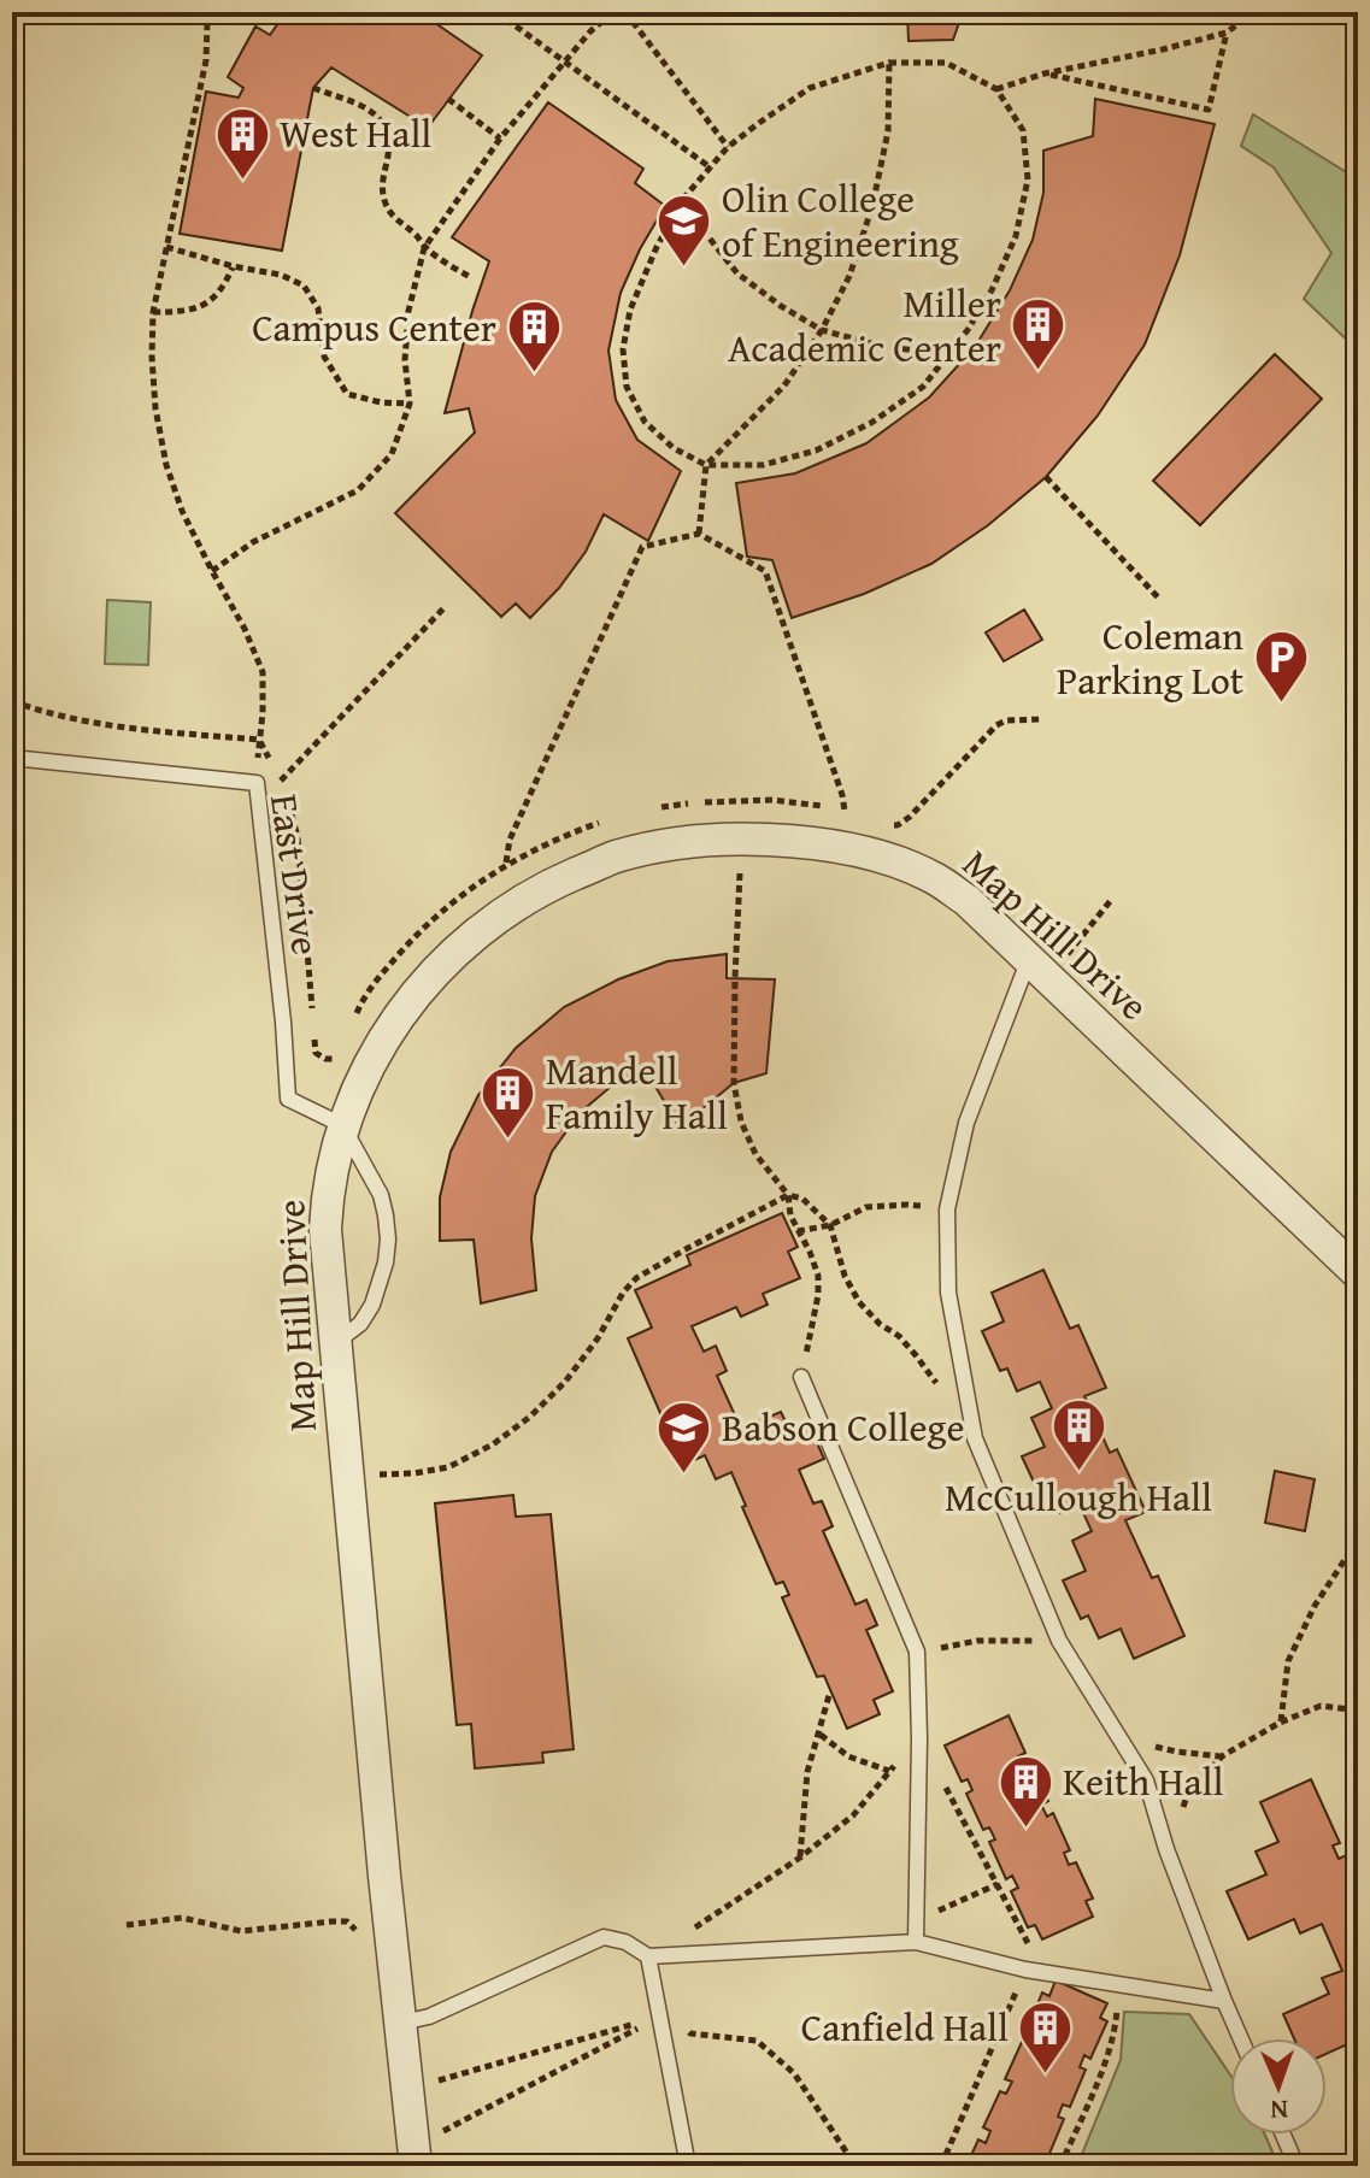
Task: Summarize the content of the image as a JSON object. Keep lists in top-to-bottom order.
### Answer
{
  "streets": {
    "street": ["Map Hill Drive"],
    "lane": ["East Drive"]
  },
  "crossings": [
    ["East Drive", "Map Hill Drive"]
  ],
  "places": {
    "building": [
      "West Hall",
      "Miller Academic Center",
      "Campus Center",
      "Mandell Family Hall",
      "McCullough Hall",
      "Keith Hall",
      "Canfield Hall"
    ],
    "school or university": ["Olin College of Engineering", "Babson College"],
    "parking": ["Coleman Parking Lot"]
  },
  "north": "bottom"
}
